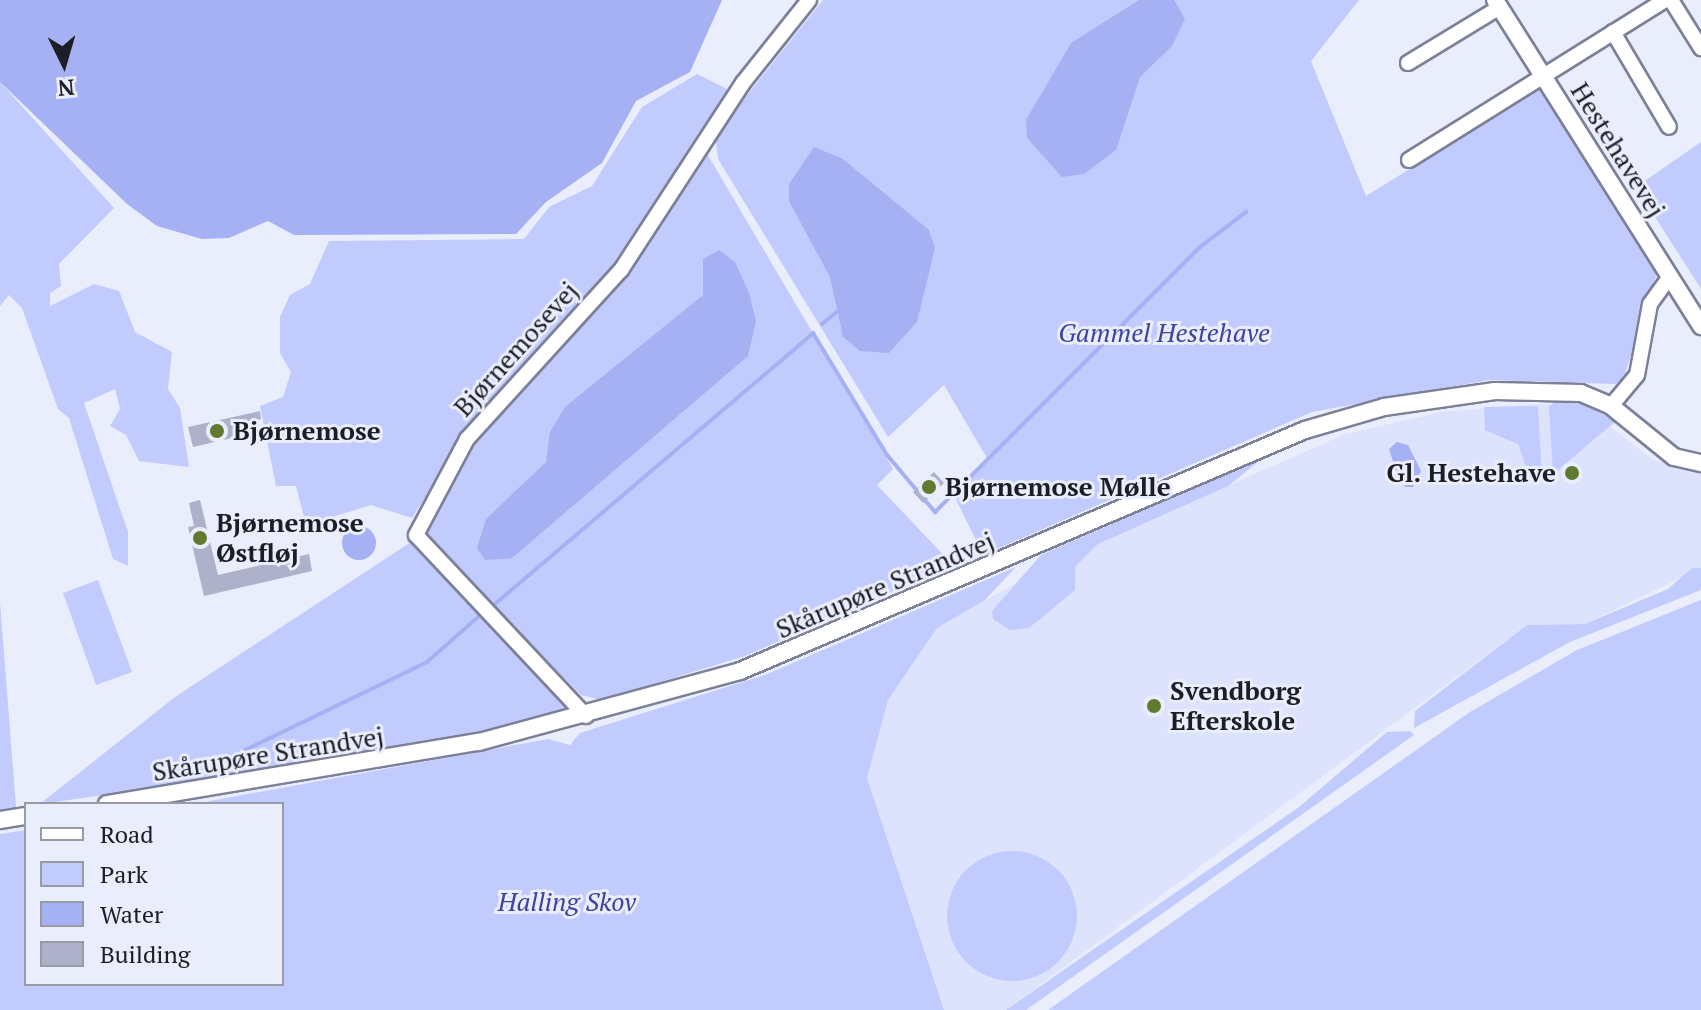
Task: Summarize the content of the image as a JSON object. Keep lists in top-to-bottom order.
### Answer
{
  "streets": {
    "street": ["Hestehavevej", "Bjørnemosevej", "Skårupøre Strandvej"]
  },
  "crossings": [
    ["Bjørnemosevej", "Skårupøre Strandvej"]
  ],
  "parks": ["Gammel Hestehave", "Halling Skov"],
  "places": [
    "Bjørnemose",
    "Gl. Hestehave",
    "Bjørnemose Mølle",
    "Bjørnemose Østfløj",
    "Svendborg Efterskole"
  ],
  "legend": [
    "Road",
    "Park",
    "Water",
    "Building"
  ],
  "north": "bottom"
}
